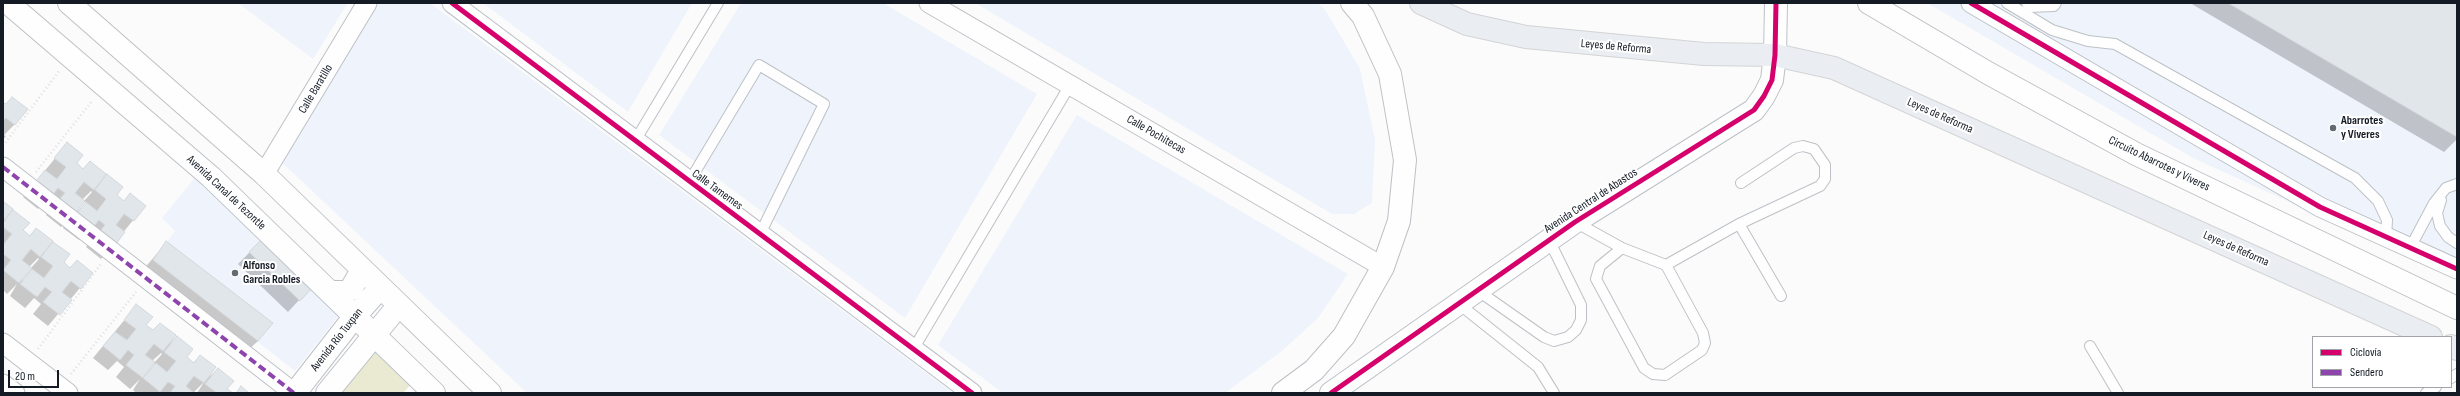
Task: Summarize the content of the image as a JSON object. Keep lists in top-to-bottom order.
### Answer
{
  "streets": {
    "main road": [
      "Leyes de Reforma",
      "Circuito Abarrotes y Víveres",
      "Avenida Canal de Tezontle",
      "Avenida Central de Abastos",
      "Avenida Río Tuxpan"
    ],
    "street": ["Calle Baratillo", "Calle Pochitecas", "Calle Tamemes"]
  },
  "crossings": [
    ["Leyes de Reforma", "Avenida Central de Abastos"],
    ["Avenida Canal de Tezontle", "Avenida Río Tuxpan"]
  ],
  "places": ["Abarrotes y Víveres", "Alfonso Garcia Robles"],
  "legend": ["Ciclovía", "Sendero"],
  "scale_bar": "20 m"
}
